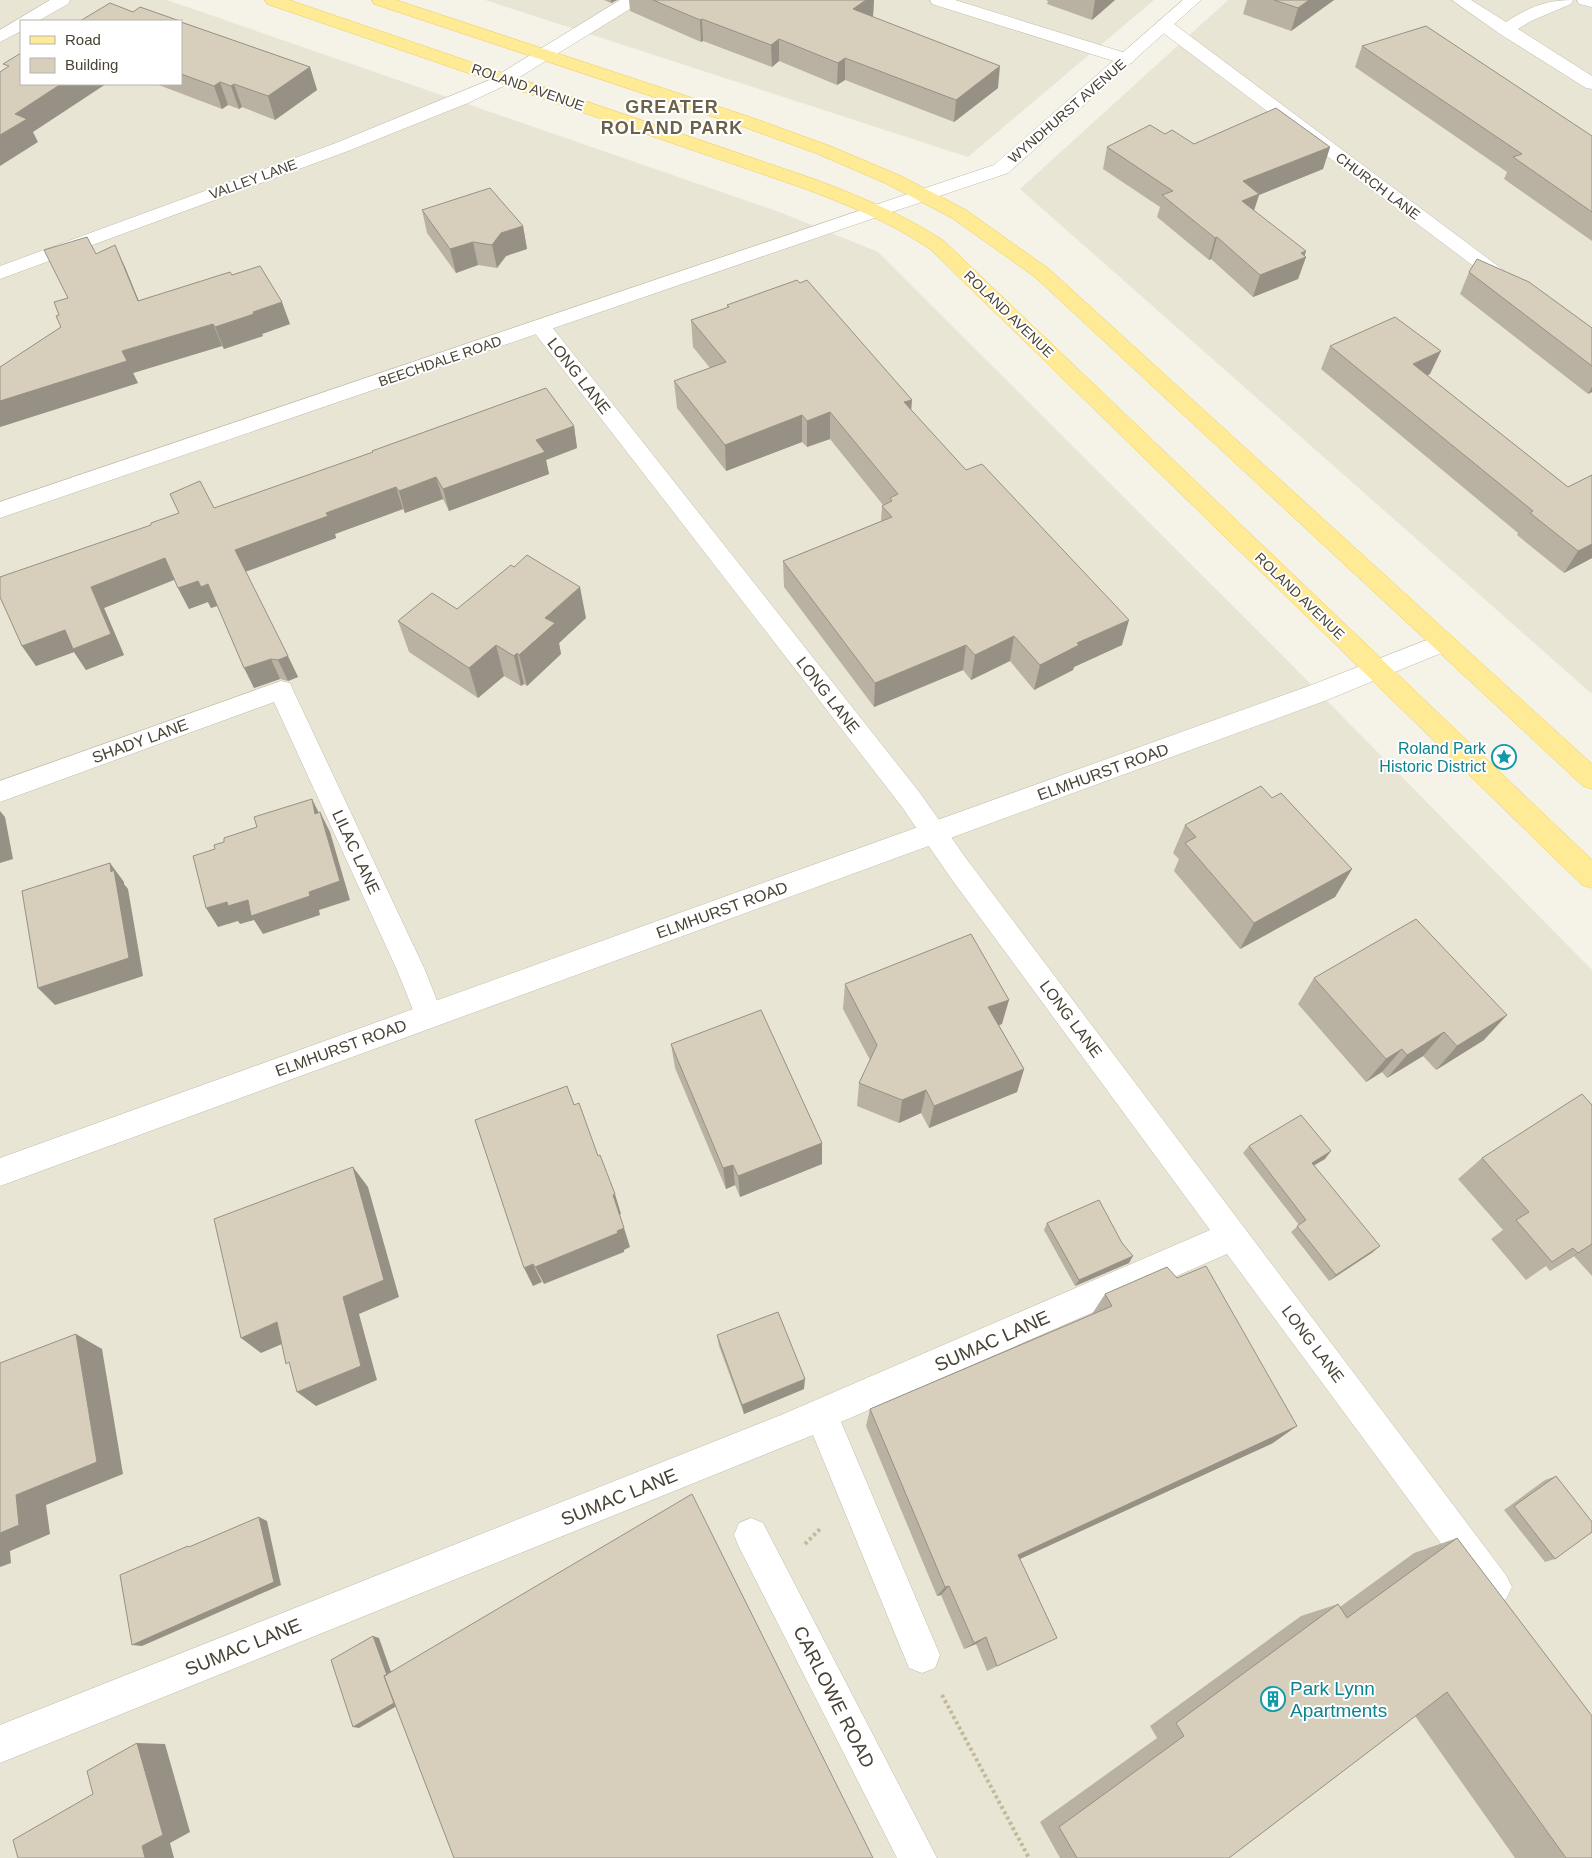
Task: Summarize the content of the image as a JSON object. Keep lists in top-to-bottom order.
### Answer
{
  "streets": {
    "main road": ["ROLAND AVENUE"],
    "street": [
      "WYNDHURST AVENUE",
      "VALLEY LANE",
      "CHURCH LANE",
      "BEECHDALE ROAD",
      "LONG LANE",
      "SHADY LANE",
      "ELMHURST ROAD",
      "LILAC LANE",
      "SUMAC LANE",
      "CARLOWE ROAD"
    ]
  },
  "crossings": [
    ["ROLAND AVENUE", "WYNDHURST AVENUE"],
    ["ROLAND AVENUE", "VALLEY LANE"],
    ["ROLAND AVENUE", "BEECHDALE ROAD"],
    ["ROLAND AVENUE", "ELMHURST ROAD"],
    ["WYNDHURST AVENUE", "CHURCH LANE"],
    ["WYNDHURST AVENUE", "BEECHDALE ROAD"],
    ["BEECHDALE ROAD", "LONG LANE"],
    ["LONG LANE", "ELMHURST ROAD"],
    ["LONG LANE", "SUMAC LANE"],
    ["SHADY LANE", "LILAC LANE"],
    ["ELMHURST ROAD", "LILAC LANE"]
  ],
  "districts": ["GREATER ROLAND PARK"],
  "places": {
    "place": ["Roland Park Historic District"],
    "building": ["Park Lynn Apartments"]
  },
  "legend": ["Road", "Building"]
}
